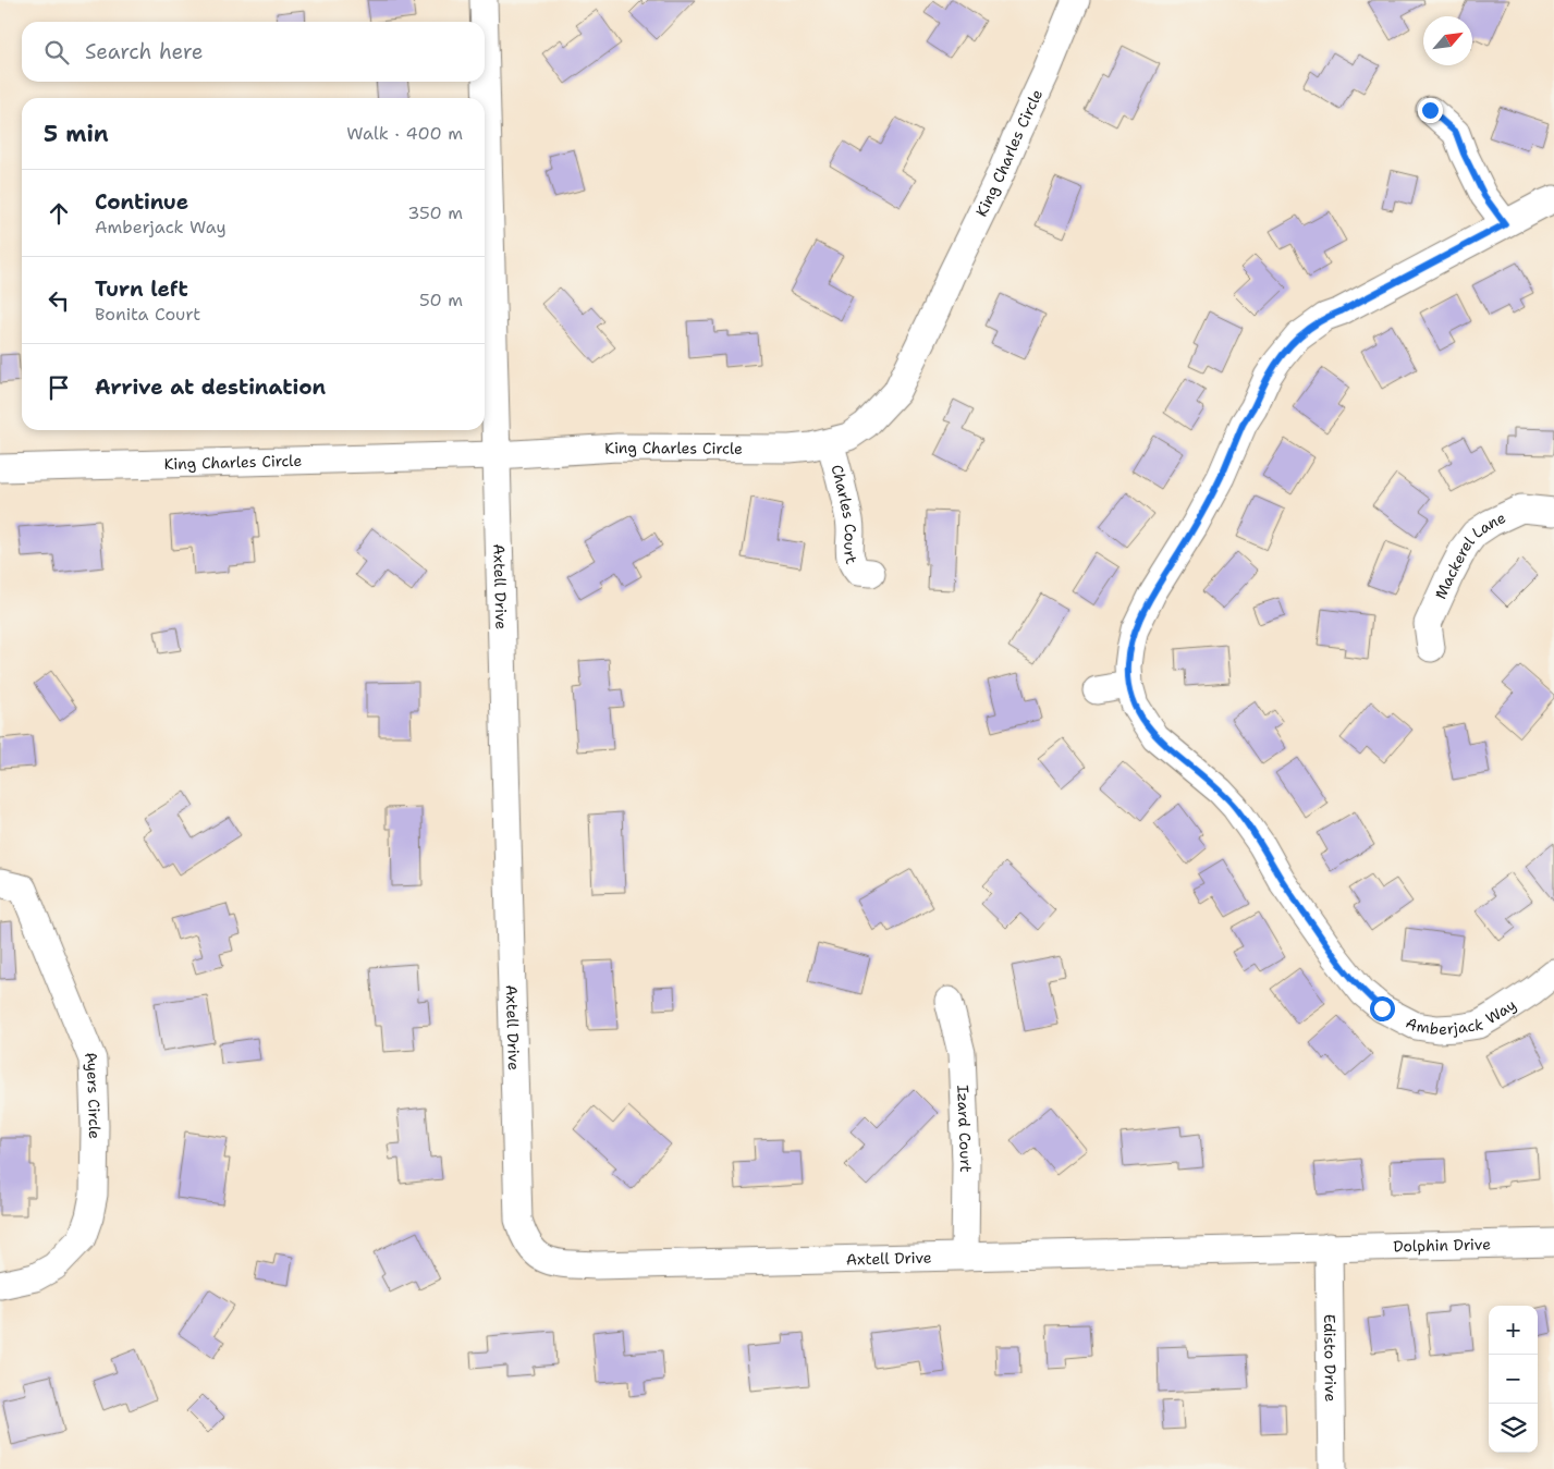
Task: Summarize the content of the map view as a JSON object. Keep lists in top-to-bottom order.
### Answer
{
  "streets": {
    "street": [
      "King Charles Circle",
      "Charles Court",
      "Mackerel Lane",
      "Axtell Drive",
      "Amberjack Way",
      "Ayers Circle",
      "Izard Court",
      "Dolphin Drive",
      "Edisto Drive"
    ]
  },
  "crossings": [
    ["King Charles Circle", "Charles Court"],
    ["King Charles Circle", "Axtell Drive"],
    ["Axtell Drive", "Izard Court"],
    ["Axtell Drive", "Dolphin Drive"],
    ["Axtell Drive", "Edisto Drive"],
    ["Dolphin Drive", "Edisto Drive"]
  ],
  "north": "top right",
  "page": {
    "search": "Search here",
    "heading": ["5 min", "Walk · 400 m"],
    "list": [
      ["Continue", "Amberjack Way", "350 m"],
      ["Turn left", "Bonita Court", "50 m"],
      "Arrive at destination"
    ],
    "map_buttons": ["+", "−"]
  }
}
